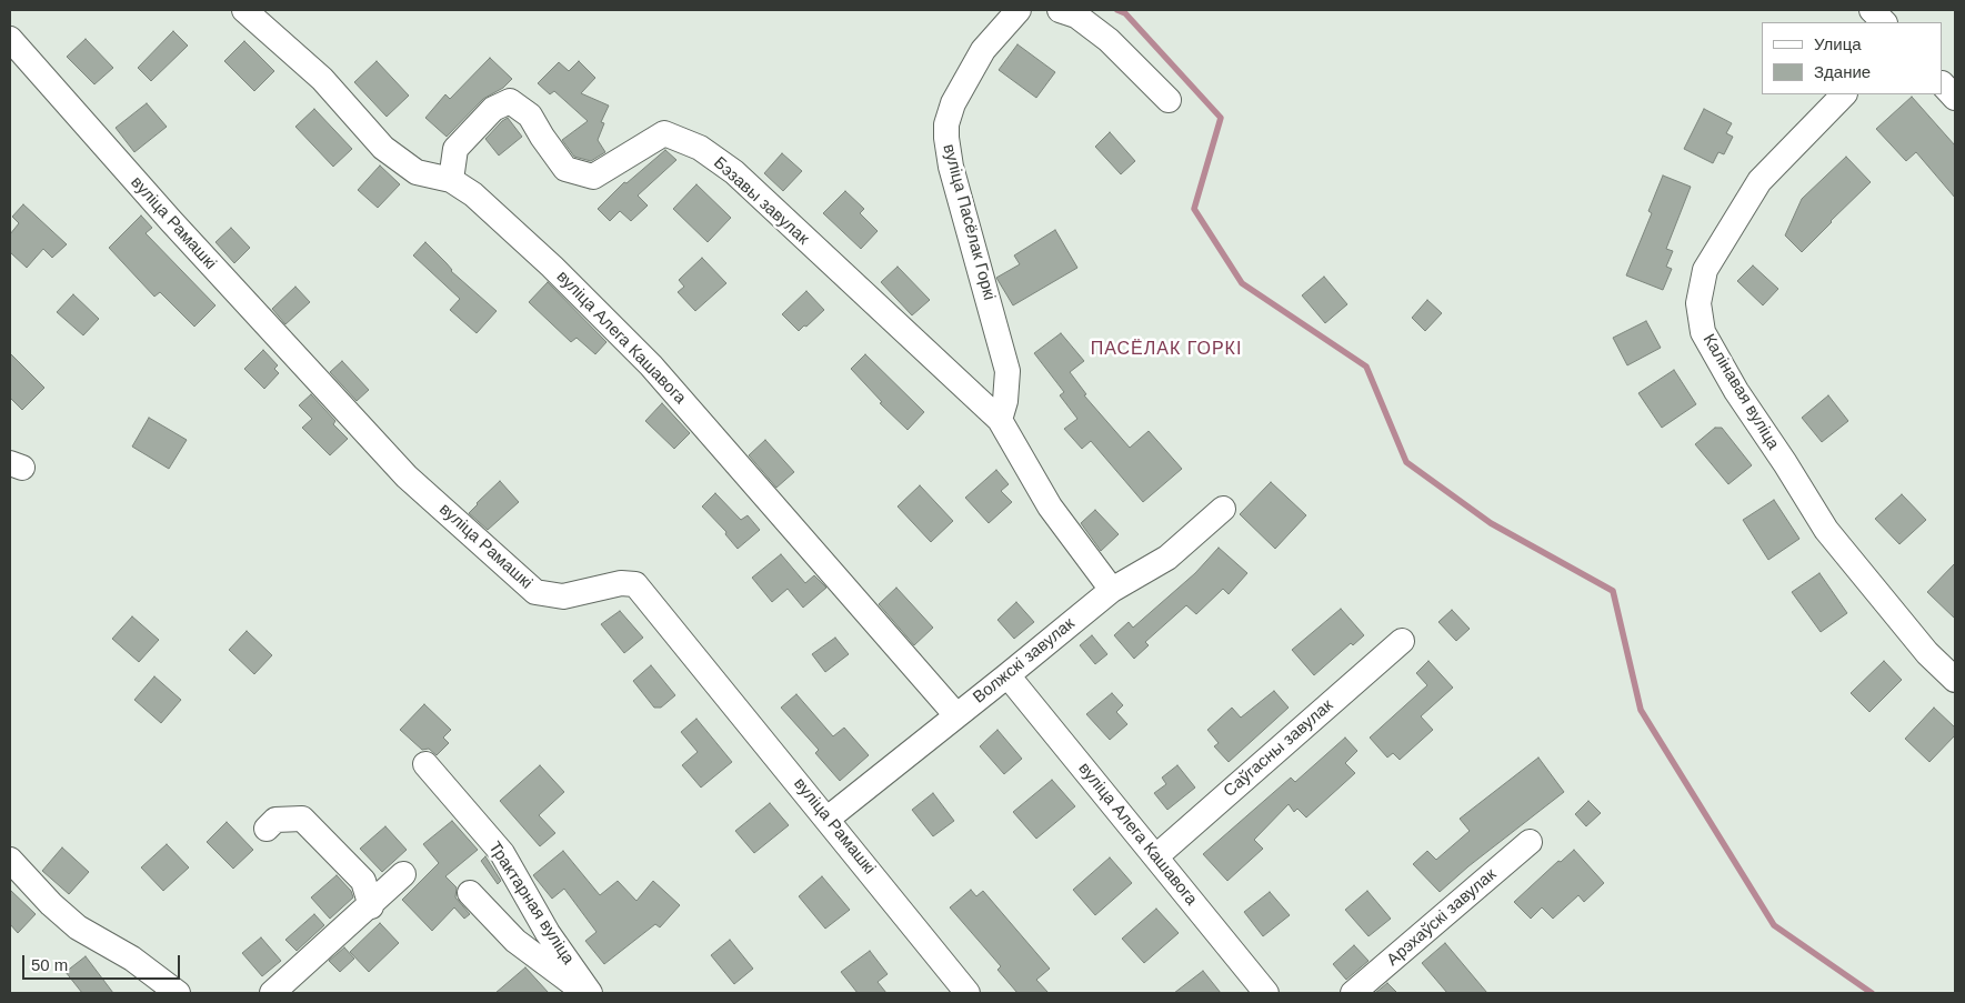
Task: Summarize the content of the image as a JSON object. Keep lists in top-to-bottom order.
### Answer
{
  "streets": {
    "street": [
      "Бэзавы завулак",
      "вуліца Пасёлак Горкі",
      "вуліца Рамашкі",
      "вуліца Алега Кашавога",
      "Калінавая вуліца",
      "Волжскі завулак",
      "Саўгасны завулак",
      "Трактарная вуліца",
      "Арэхаўскі завулак"
    ]
  },
  "crossings": [
    ["Бэзавы завулак", "вуліца Пасёлак Горкі"],
    ["Бэзавы завулак", "вуліца Алега Кашавога"],
    ["вуліца Рамашкі", "Волжскі завулак"],
    ["вуліца Алега Кашавога", "Волжскі завулак"],
    ["вуліца Алега Кашавога", "Саўгасны завулак"]
  ],
  "districts": ["ПАСЁЛАК ГОРКІ"],
  "legend": ["Улица", "Здание"],
  "scale_bar": "50 m"
}
